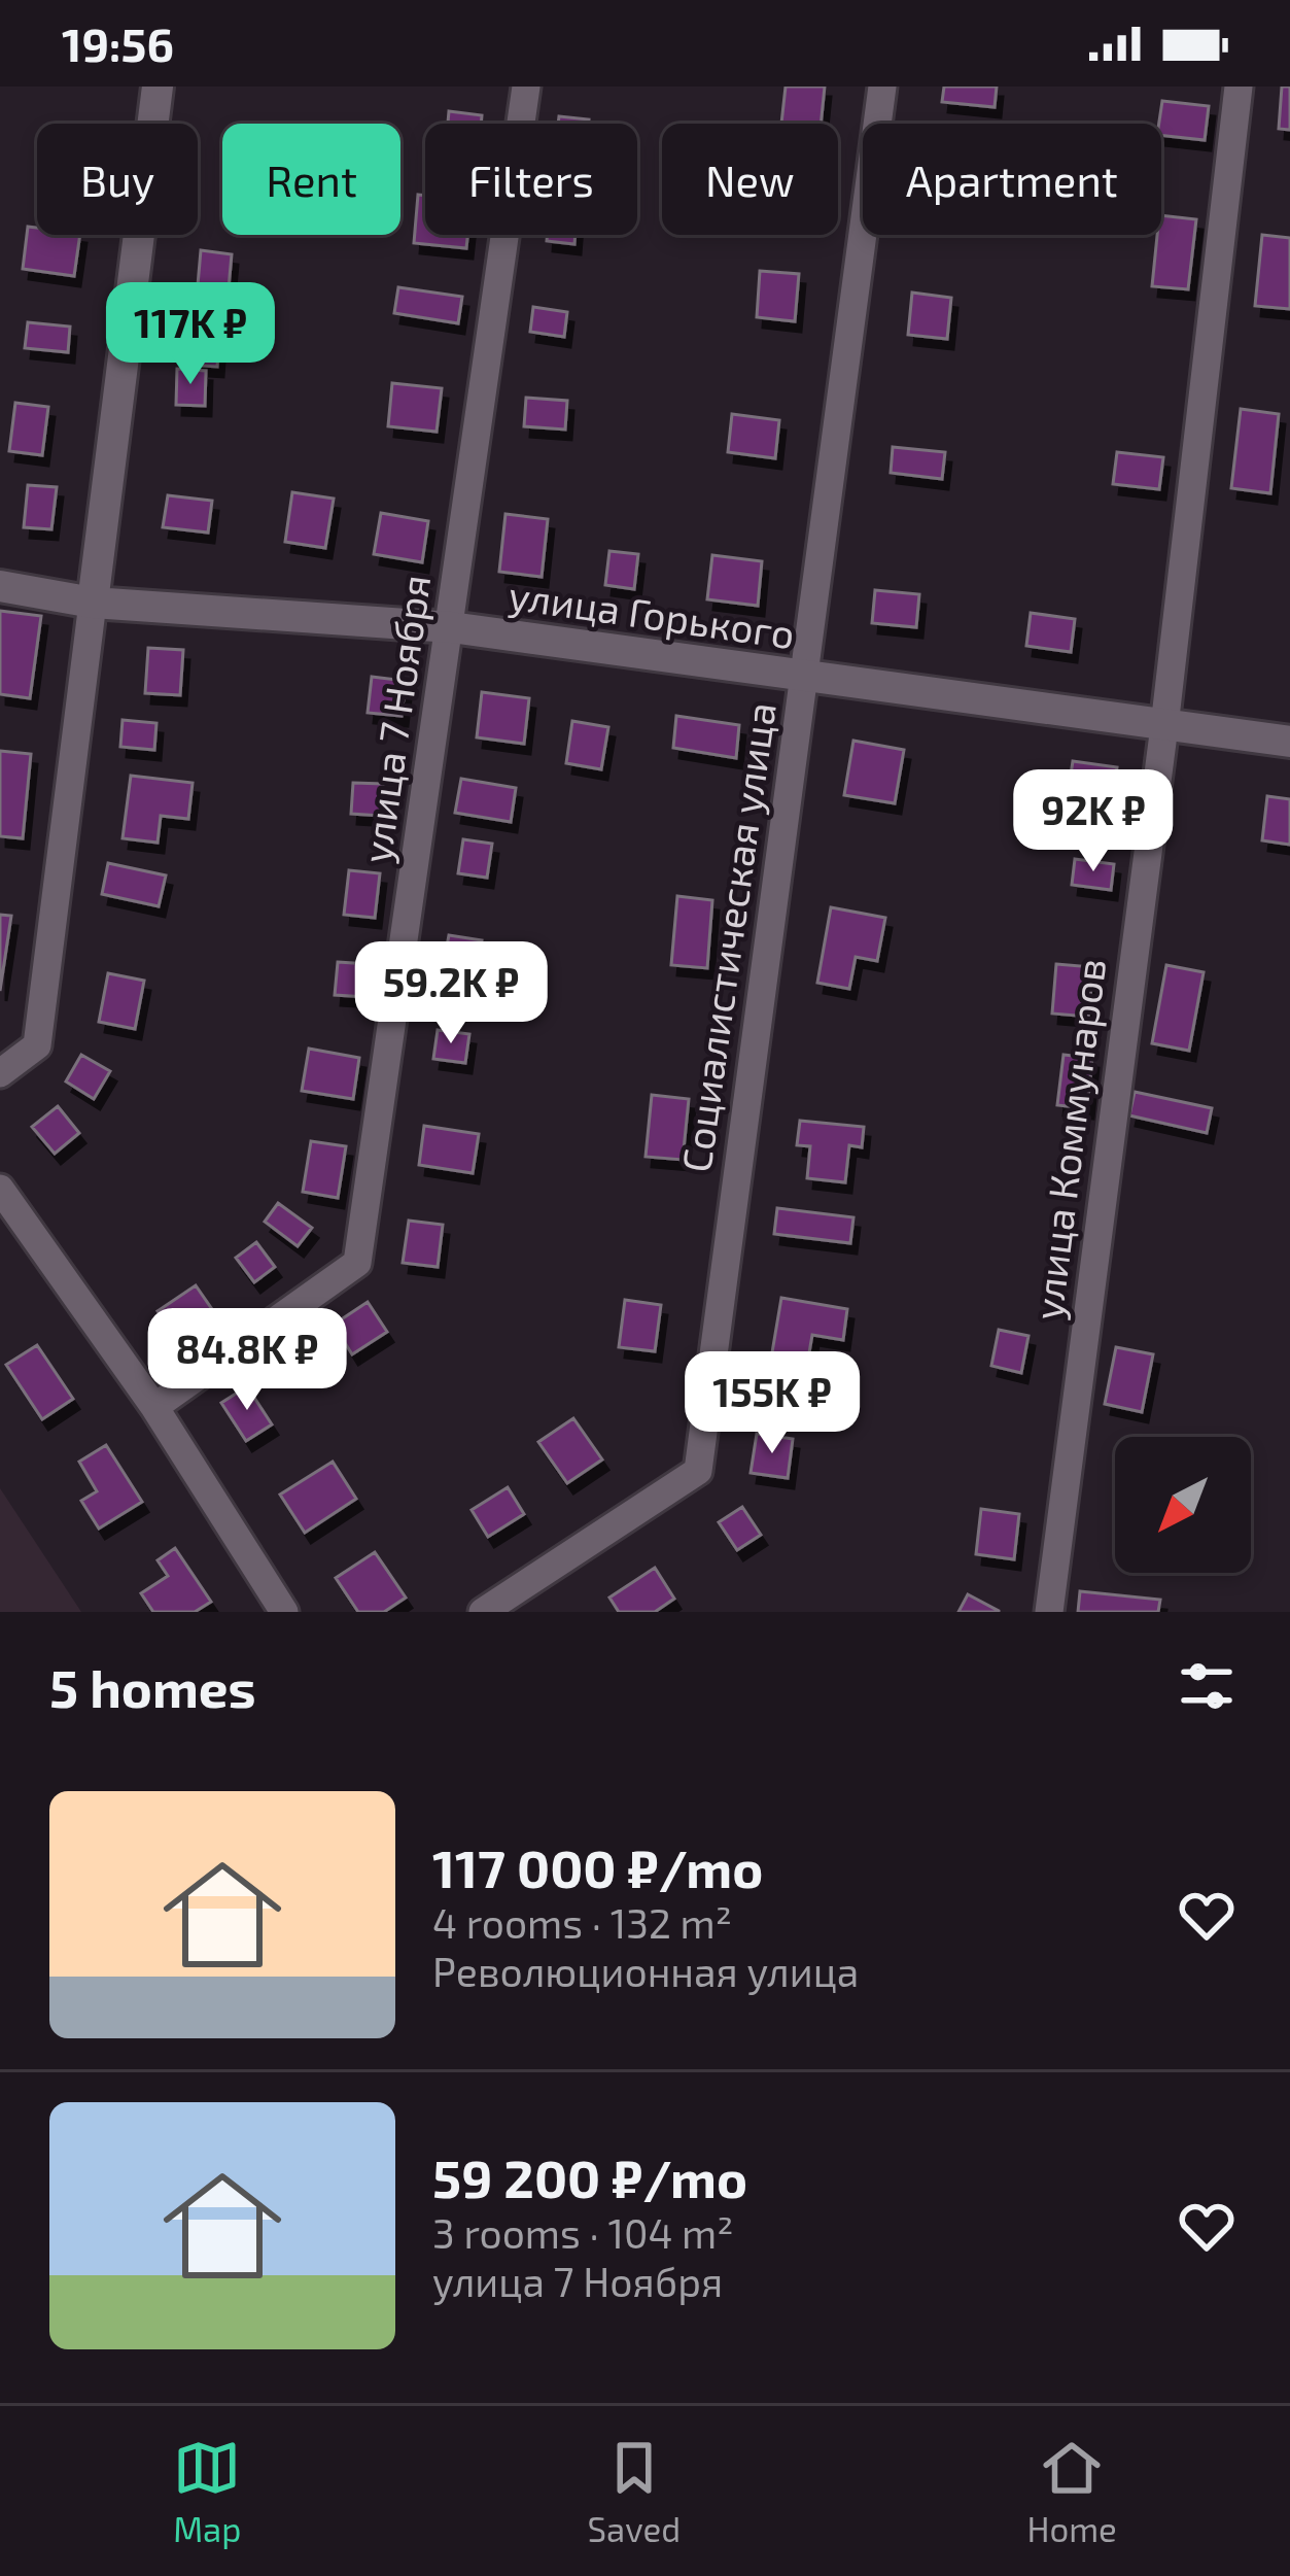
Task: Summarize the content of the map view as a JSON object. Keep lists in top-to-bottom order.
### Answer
{
  "streets": {
    "street": [
      "улица Горького",
      "улица 7 Ноября",
      "Социалистическая улица",
      "улица Коммунаров"
    ]
  },
  "crossings": [
    ["улица Горького", "улица 7 Ноября"],
    ["улица Горького", "Социалистическая улица"],
    ["улица Горького", "улица Коммунаров"]
  ],
  "north": "bottom left",
  "page": {
    "status": "19:56",
    "chip": [
      "Buy",
      "Rent",
      "Filters",
      "New",
      "Apartment"
    ],
    "price": [
      "117K ₽",
      "92K ₽",
      "59.2K ₽",
      "84.8K ₽",
      "155K ₽"
    ],
    "heading": "5 homes",
    "list": [
      {
        "name": "117 000 ₽/mo",
        "note": "4 rooms · 132 m² · Революционная улица"
      },
      {
        "name": "59 200 ₽/mo",
        "note": "3 rooms · 104 m² · улица 7 Ноября"
      }
    ],
    "tabs": ["Map", "Saved", "Home"]
  }
}
